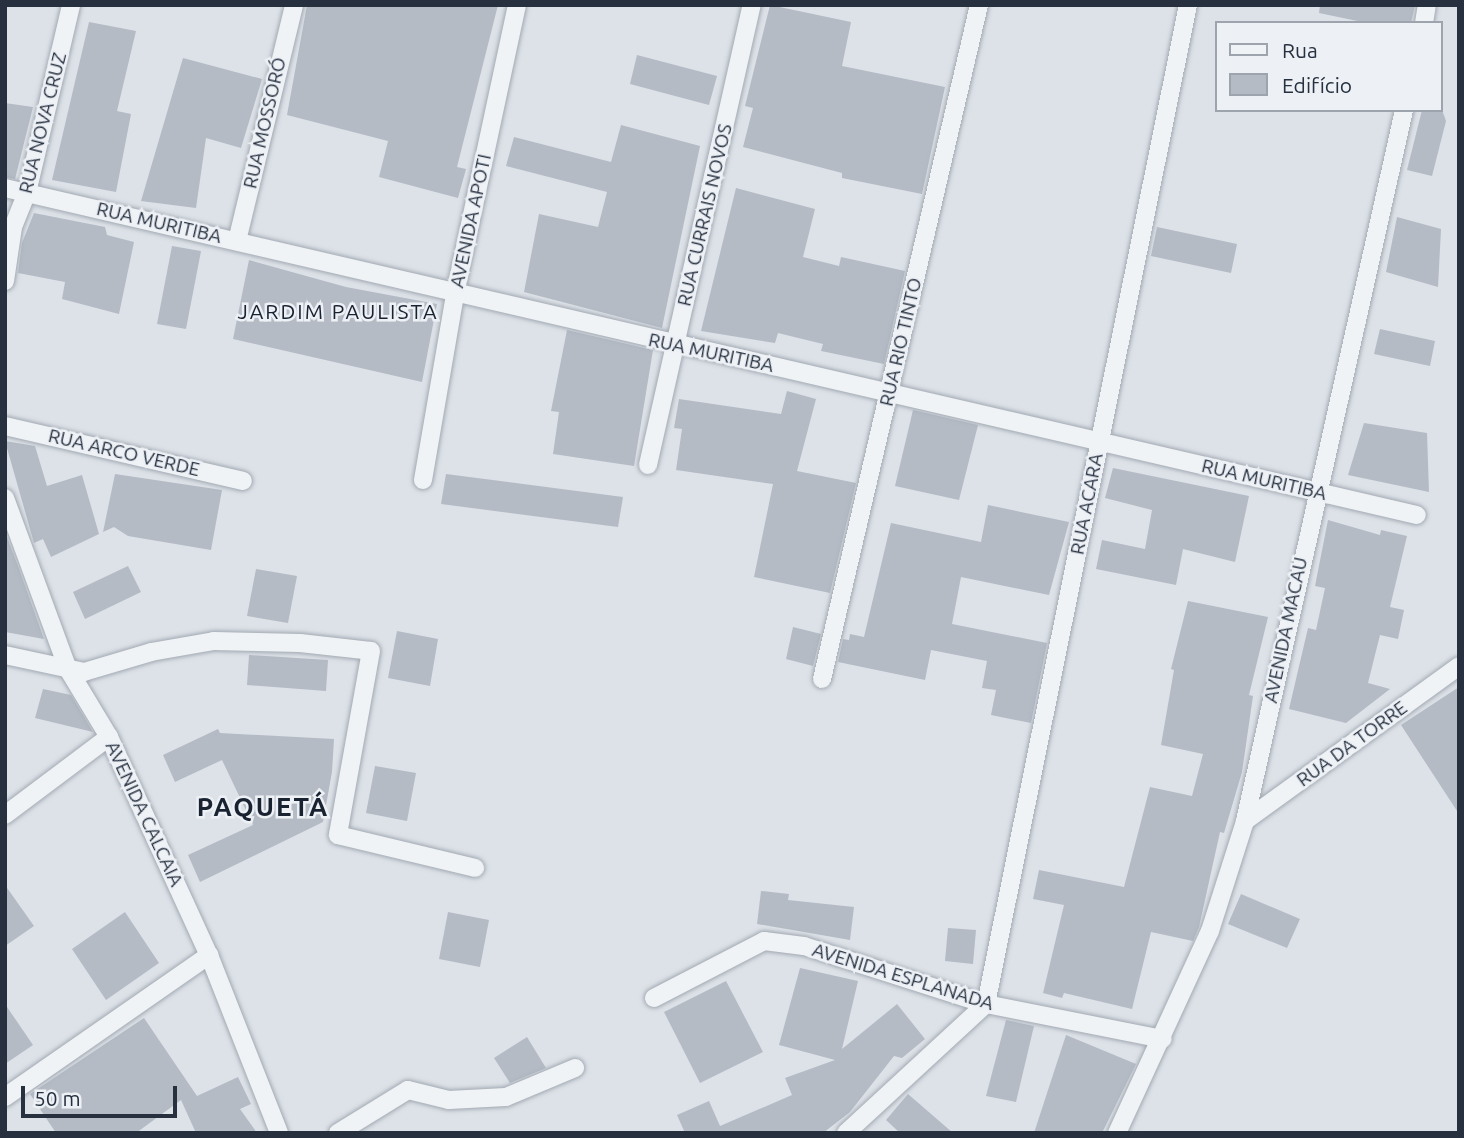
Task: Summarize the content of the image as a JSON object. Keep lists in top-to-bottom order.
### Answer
{
  "streets": {
    "street": [
      "RUA NOVA CRUZ",
      "RUA MOSSORÓ",
      "RUA CURRAIS NOVOS",
      "AVENIDA APOTI",
      "RUA MURITIBA",
      "RUA RIO TINTO",
      "RUA ARCO VERDE",
      "RUA ACARA",
      "AVENIDA MACAU",
      "RUA DA TORRE",
      "AVENIDA CALCAIA",
      "AVENIDA ESPLANADA"
    ]
  },
  "crossings": [
    ["RUA NOVA CRUZ", "RUA MURITIBA"],
    ["RUA MOSSORÓ", "RUA MURITIBA"],
    ["RUA CURRAIS NOVOS", "RUA MURITIBA"],
    ["AVENIDA APOTI", "RUA MURITIBA"],
    ["RUA MURITIBA", "RUA RIO TINTO"],
    ["RUA MURITIBA", "RUA ACARA"],
    ["RUA MURITIBA", "AVENIDA MACAU"],
    ["RUA ACARA", "AVENIDA ESPLANADA"],
    ["AVENIDA MACAU", "RUA DA TORRE"],
    ["AVENIDA MACAU", "AVENIDA ESPLANADA"]
  ],
  "districts": ["JARDIM PAULISTA", "PAQUETÁ"],
  "legend": ["Rua", "Edifício"],
  "scale_bar": "50 m"
}
